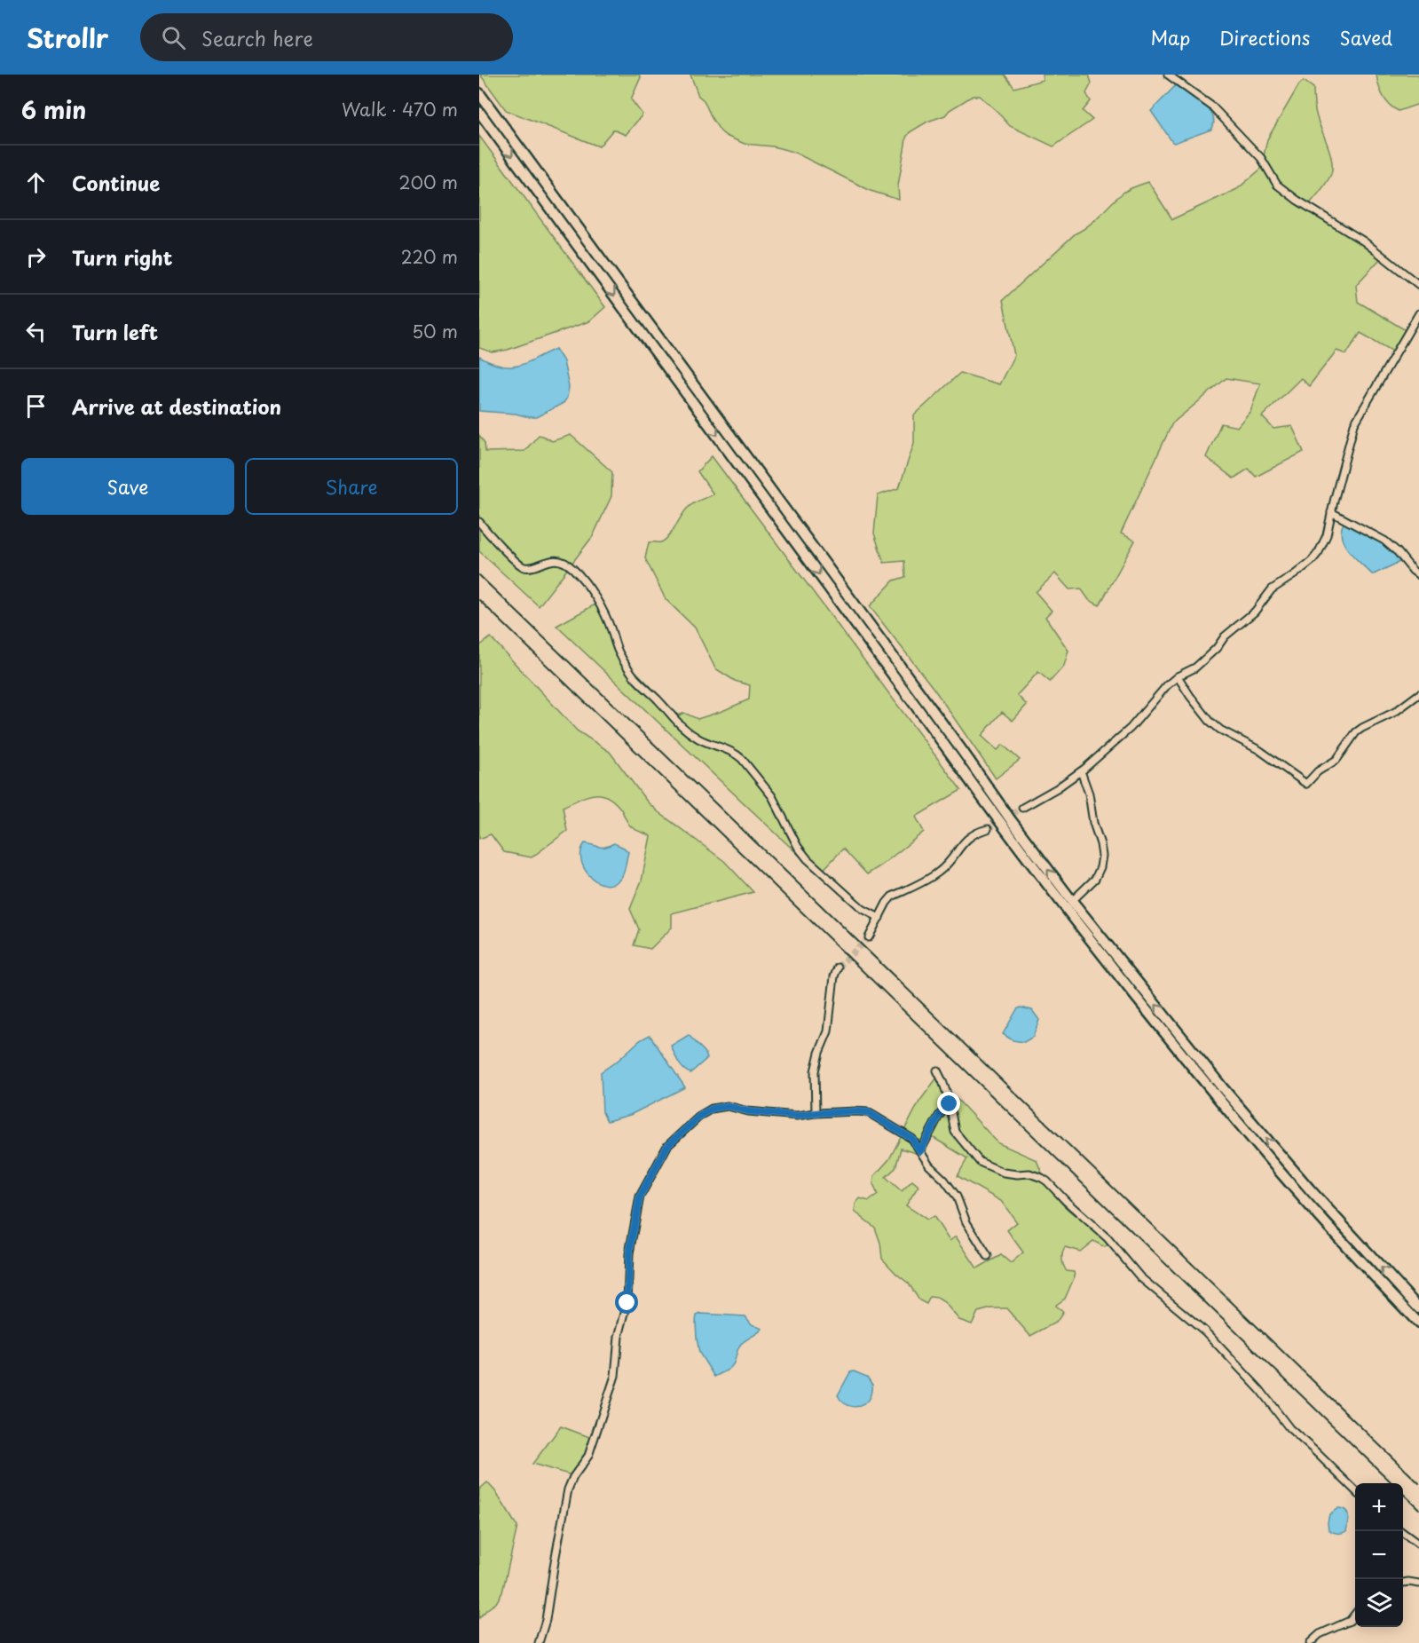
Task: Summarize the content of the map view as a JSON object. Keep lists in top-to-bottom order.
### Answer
{
  "page": {
    "header": "Strollr",
    "search": "Search here",
    "nav": ["Map", "Directions", "Saved"],
    "heading": ["6 min", "Walk · 470 m"],
    "list": [
      ["Continue", "200 m"],
      ["Turn right", "220 m"],
      ["Turn left", "50 m"],
      "Arrive at destination"
    ],
    "buttons": ["Save", "Share"],
    "map_buttons": ["+", "−"]
  }
}
